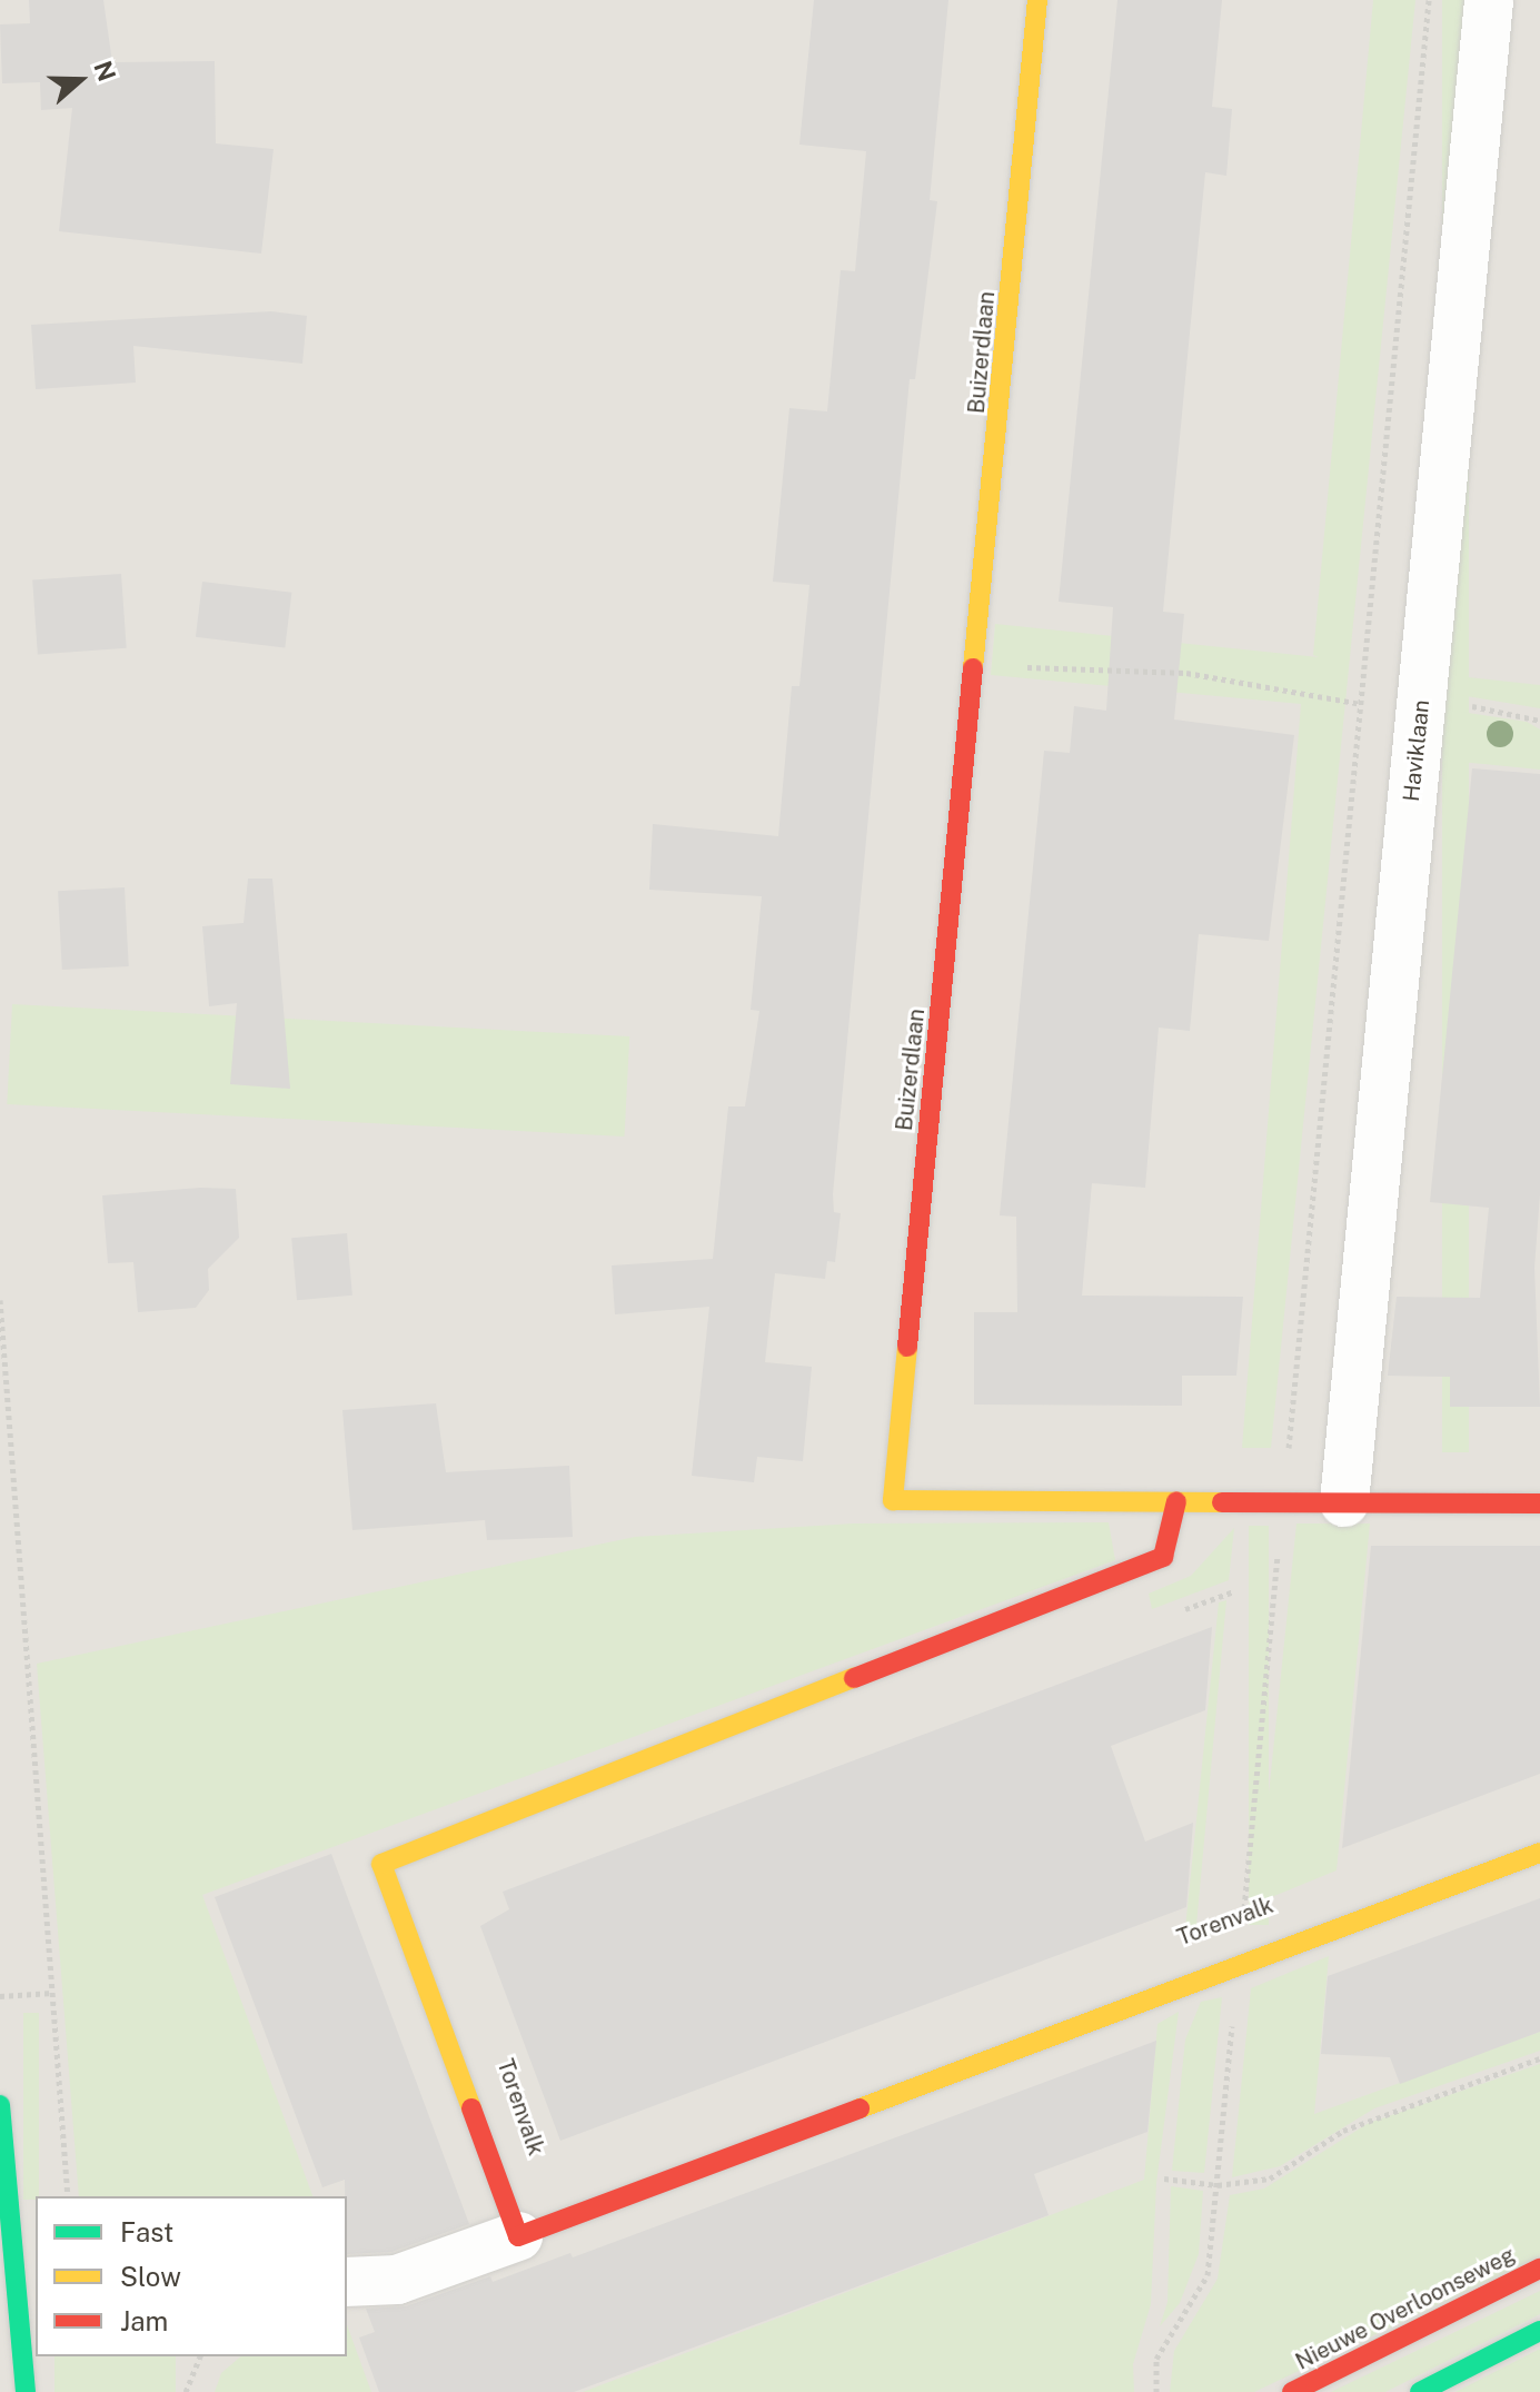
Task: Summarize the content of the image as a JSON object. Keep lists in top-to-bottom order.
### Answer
{
  "streets": {
    "street": [
      "Buizerdlaan",
      "Haviklaan",
      "Torenvalk",
      "Nieuwe Overloonseweg"
    ]
  },
  "crossings": [
    ["Buizerdlaan", "Haviklaan"],
    ["Buizerdlaan", "Torenvalk"]
  ],
  "legend": ["Fast", "Slow", "Jam"],
  "north": "right"
}
